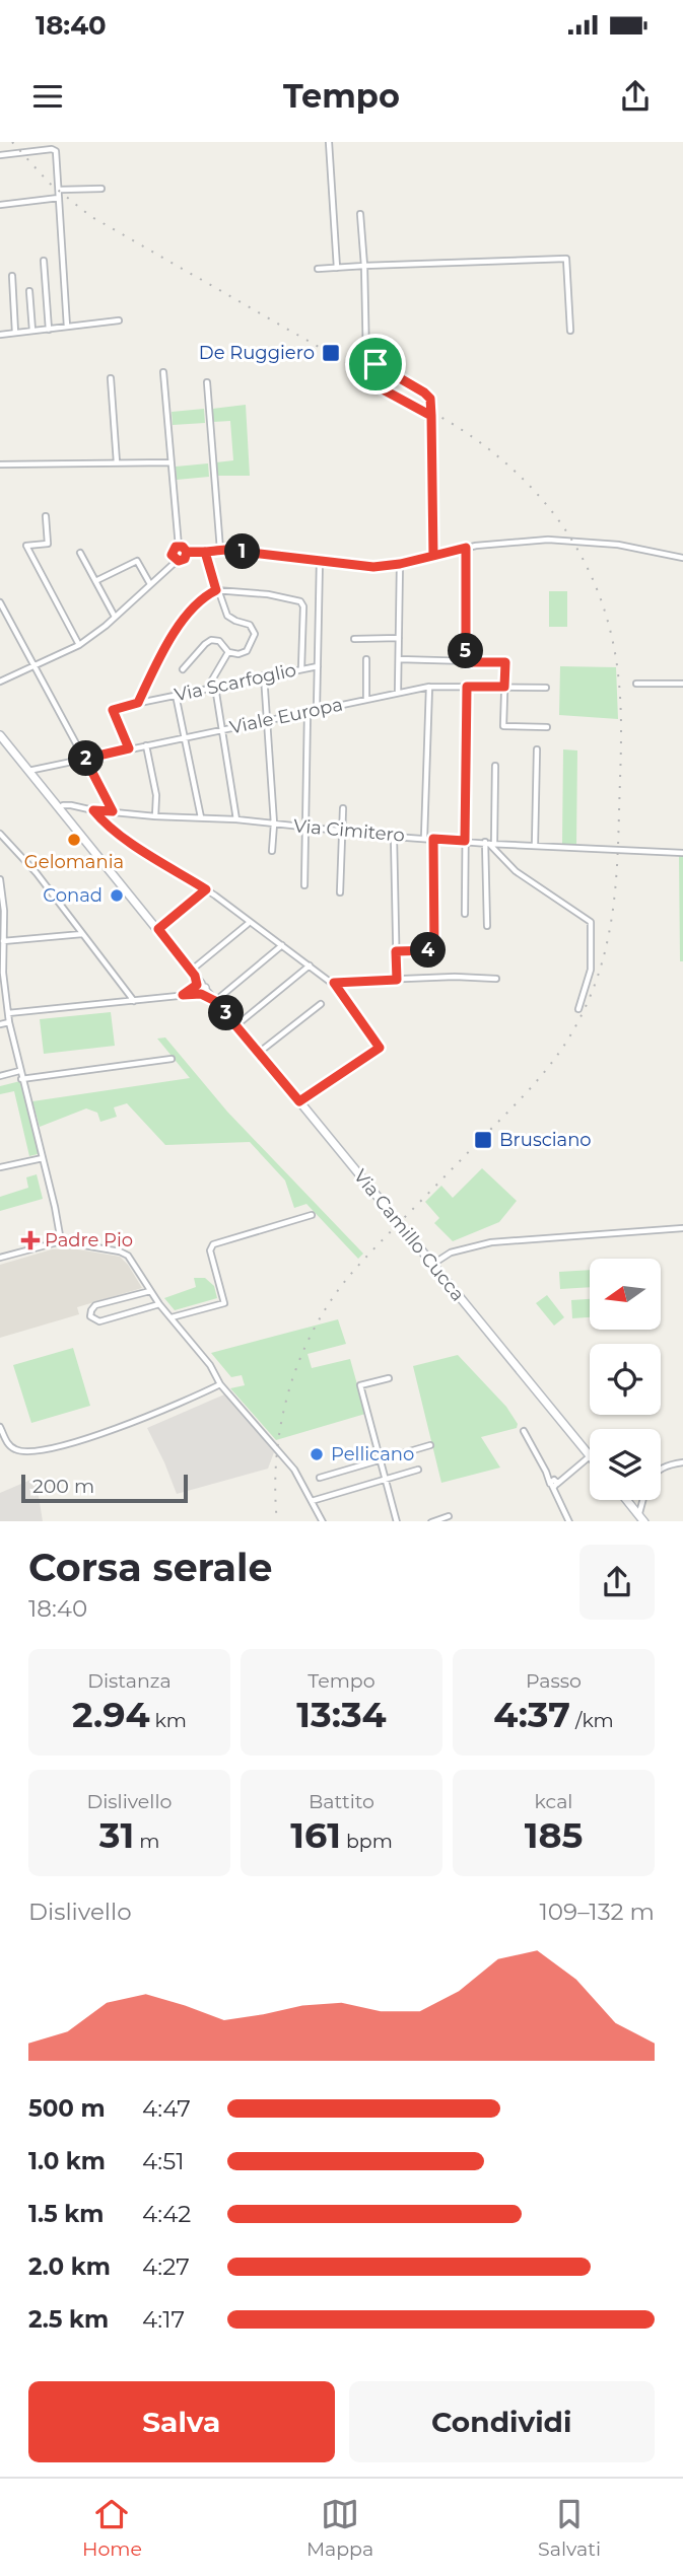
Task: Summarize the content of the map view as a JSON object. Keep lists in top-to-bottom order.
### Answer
{
  "streets": {
    "street": [
      "Via Scarfoglio",
      "Viale Europa",
      "Via Cimitero",
      "Via Camillo Cucca"
    ]
  },
  "crossings": [
    ["Via Scarfoglio", "Viale Europa"],
    ["Viale Europa", "Via Camillo Cucca"],
    ["Via Cimitero", "Via Camillo Cucca"]
  ],
  "places": {
    "transit": ["De Ruggiero", "Brusciano"],
    "other": ["Gelomania", "Conad", "Pellicano"],
    "health": ["Padre Pio"]
  },
  "scale_bar": "200 m",
  "north": "left",
  "page": {
    "status": "18:40",
    "header": "Tempo",
    "pins": [
      "1",
      "5",
      "2",
      "4",
      "3"
    ],
    "scale": "200 m",
    "heading": ["Corsa serale", "18:40"],
    "stats": [
      ["Distanza", "2.94 km"],
      ["Tempo", "13:34"],
      ["Passo", "4:37 /km"],
      ["Dislivello", "31 m"],
      ["Battito", "161 bpm"],
      ["kcal", "185"]
    ],
    "chart": ["Dislivello", "109–132 m"],
    "list": [
      {
        "name": "500 m",
        "note": "4:47"
      },
      {
        "name": "1.0 km",
        "note": "4:51"
      },
      {
        "name": "1.5 km",
        "note": "4:42"
      },
      {
        "name": "2.0 km",
        "note": "4:27"
      },
      {
        "name": "2.5 km",
        "note": "4:17"
      }
    ],
    "buttons": ["Salva", "Condividi"],
    "tabs": ["Home", "Mappa", "Salvati"]
  }
}
